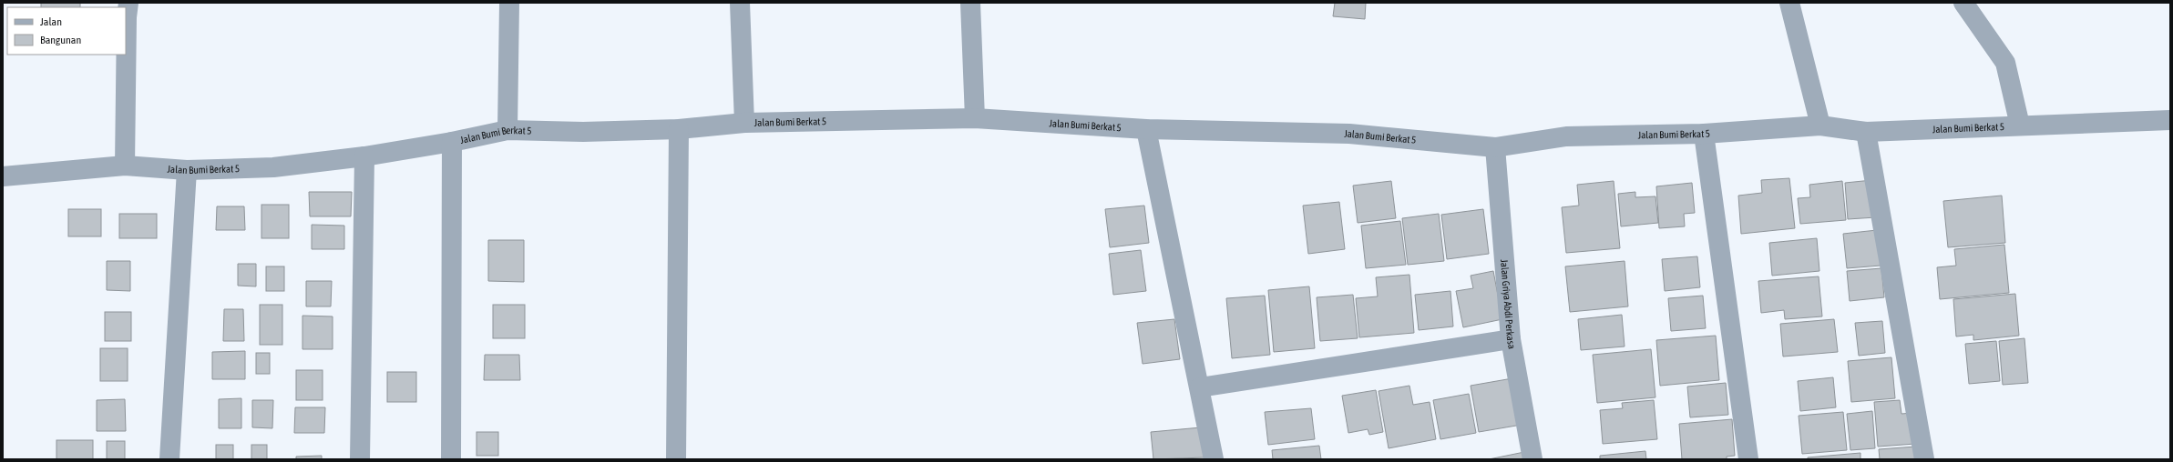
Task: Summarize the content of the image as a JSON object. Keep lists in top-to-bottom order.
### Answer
{
  "streets": {
    "street": ["Jalan Bumi Berkat 5", "Jalan Griya Abdi Perkasa"]
  },
  "crossings": [
    ["Jalan Bumi Berkat 5", "Jalan Griya Abdi Perkasa"]
  ],
  "legend": ["Jalan", "Bangunan"]
}
